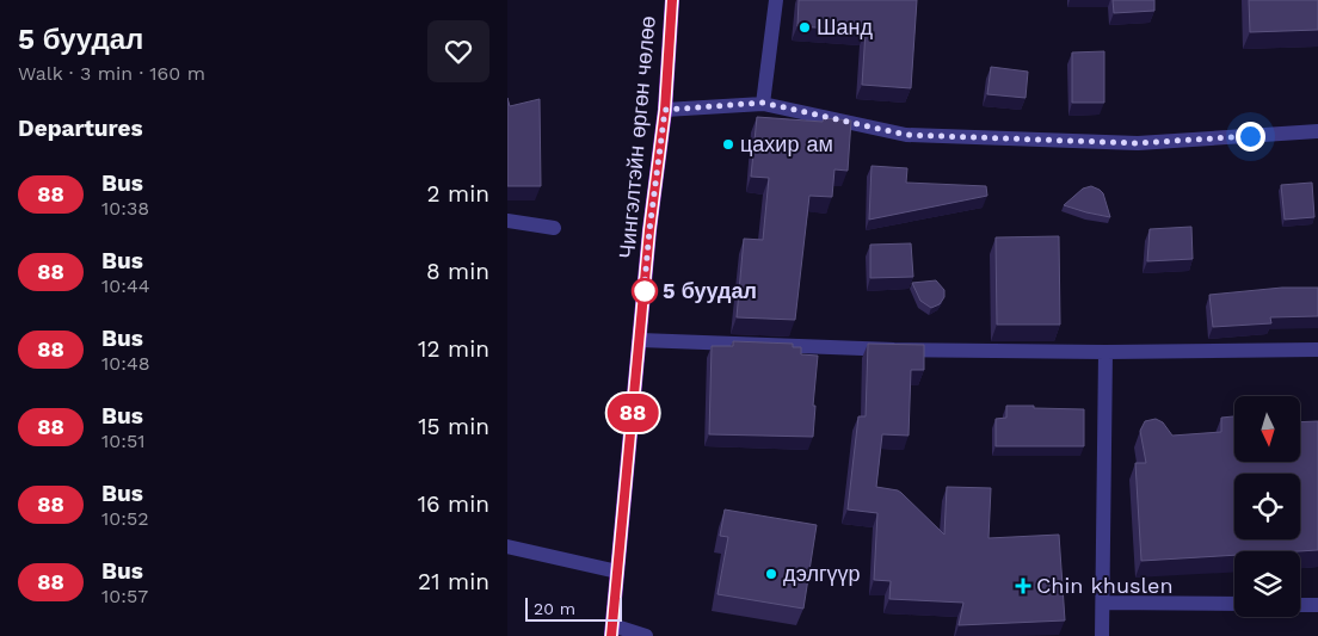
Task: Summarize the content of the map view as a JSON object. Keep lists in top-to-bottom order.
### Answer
{
  "streets": {
    "main road": ["Чингэлтэйн өргөн чөлөө"]
  },
  "places": {
    "other": [
      "Шанд",
      "цахир ам",
      "5 буудал",
      "дэлгүүр"
    ],
    "health": ["Chin khuslen"]
  },
  "lines": ["bus line 88"],
  "scale_bar": "20 m",
  "north": "bottom",
  "page": {
    "heading": [
      ["5 буудал", "Walk · 3 min · 160 m"],
      "Departures"
    ],
    "on_map": "88",
    "list": [
      {
        "mark": "88",
        "name": "Bus",
        "note": "10:38",
        "value": "2 min"
      },
      {
        "mark": "88",
        "name": "Bus",
        "note": "10:44",
        "value": "8 min"
      },
      {
        "mark": "88",
        "name": "Bus",
        "note": "10:48",
        "value": "12 min"
      },
      {
        "mark": "88",
        "name": "Bus",
        "note": "10:51",
        "value": "15 min"
      },
      {
        "mark": "88",
        "name": "Bus",
        "note": "10:52",
        "value": "16 min"
      },
      {
        "mark": "88",
        "name": "Bus",
        "note": "10:57",
        "value": "21 min"
      }
    ],
    "scale": "20 m"
  }
}
